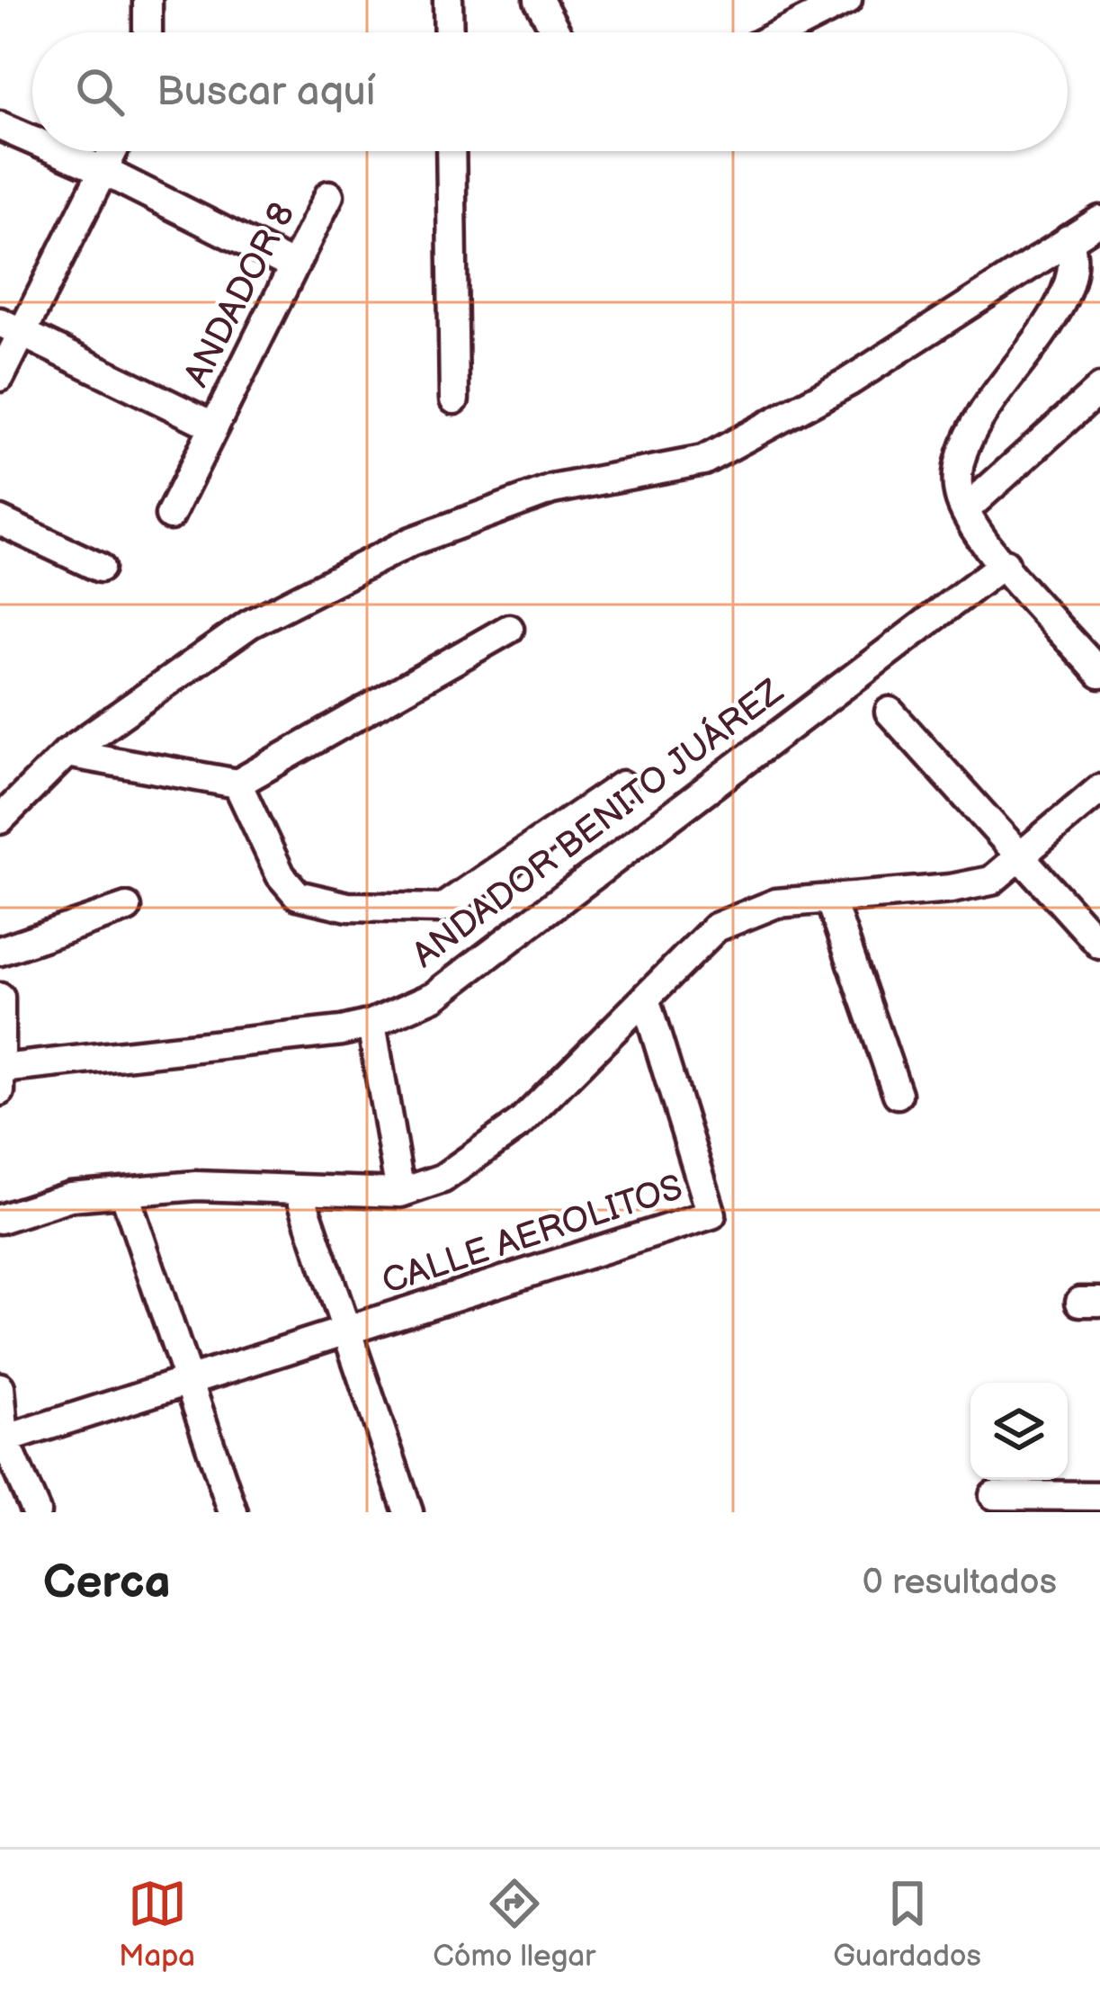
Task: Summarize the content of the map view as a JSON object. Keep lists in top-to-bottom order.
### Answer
{
  "streets": {
    "street": ["ANDADOR 8", "ANDADOR BENITO JUÁREZ", "CALLE AEROLITOS"]
  },
  "page": {
    "search": "Buscar aquí",
    "heading": ["Cerca", "0 resultados"],
    "nav": ["Mapa", "Cómo llegar", "Guardados"]
  }
}
